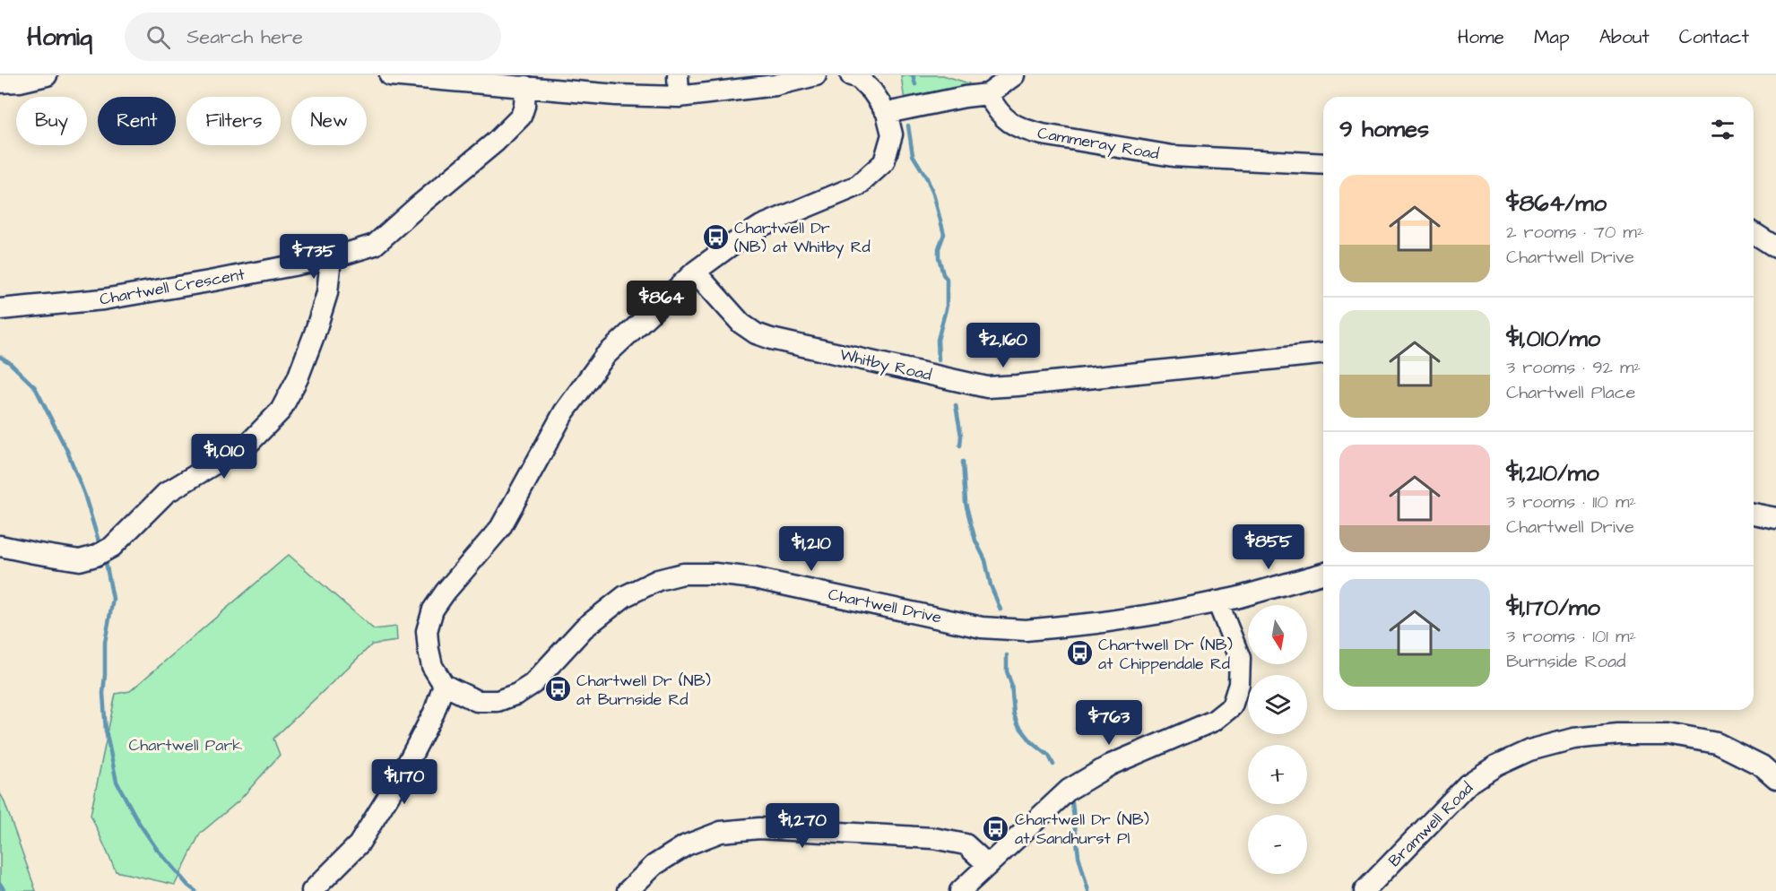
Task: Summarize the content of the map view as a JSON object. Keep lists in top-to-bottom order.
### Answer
{
  "streets": {
    "street": [
      "Cammeray Road",
      "Chartwell Crescent",
      "Whitby Road",
      "Chartwell Drive",
      "Bramwell Road"
    ]
  },
  "parks": ["Chartwell Park"],
  "places": {
    "bus stop": [
      "Chartwell Dr (NB) at Whitby Rd",
      "Chartwell Dr (NB) at Chippendale Rd",
      "Chartwell Dr (NB) at Burnside Rd",
      "Chartwell Dr (NB) at Sandhurst Pl"
    ]
  },
  "north": "bottom",
  "page": {
    "header": "Homiq",
    "search": "Search here",
    "nav": [
      "Home",
      "Map",
      "About",
      "Contact"
    ],
    "chip": [
      "Buy",
      "Rent",
      "Filters",
      "New"
    ],
    "heading": "9 homes",
    "list": [
      {
        "name": "$864/mo",
        "note": "2 rooms · 70 m² · Chartwell Drive"
      },
      {
        "name": "$1,010/mo",
        "note": "3 rooms · 92 m² · Chartwell Place"
      },
      {
        "name": "$1,210/mo",
        "note": "3 rooms · 110 m² · Chartwell Drive"
      },
      {
        "name": "$1,170/mo",
        "note": "3 rooms · 101 m² · Burnside Road"
      }
    ],
    "price": [
      "$735",
      "$864",
      "$2,160",
      "$1,010",
      "$855",
      "$1,210",
      "$763",
      "$1,170",
      "$1,270"
    ],
    "map_buttons": ["+", "−"]
  }
}
